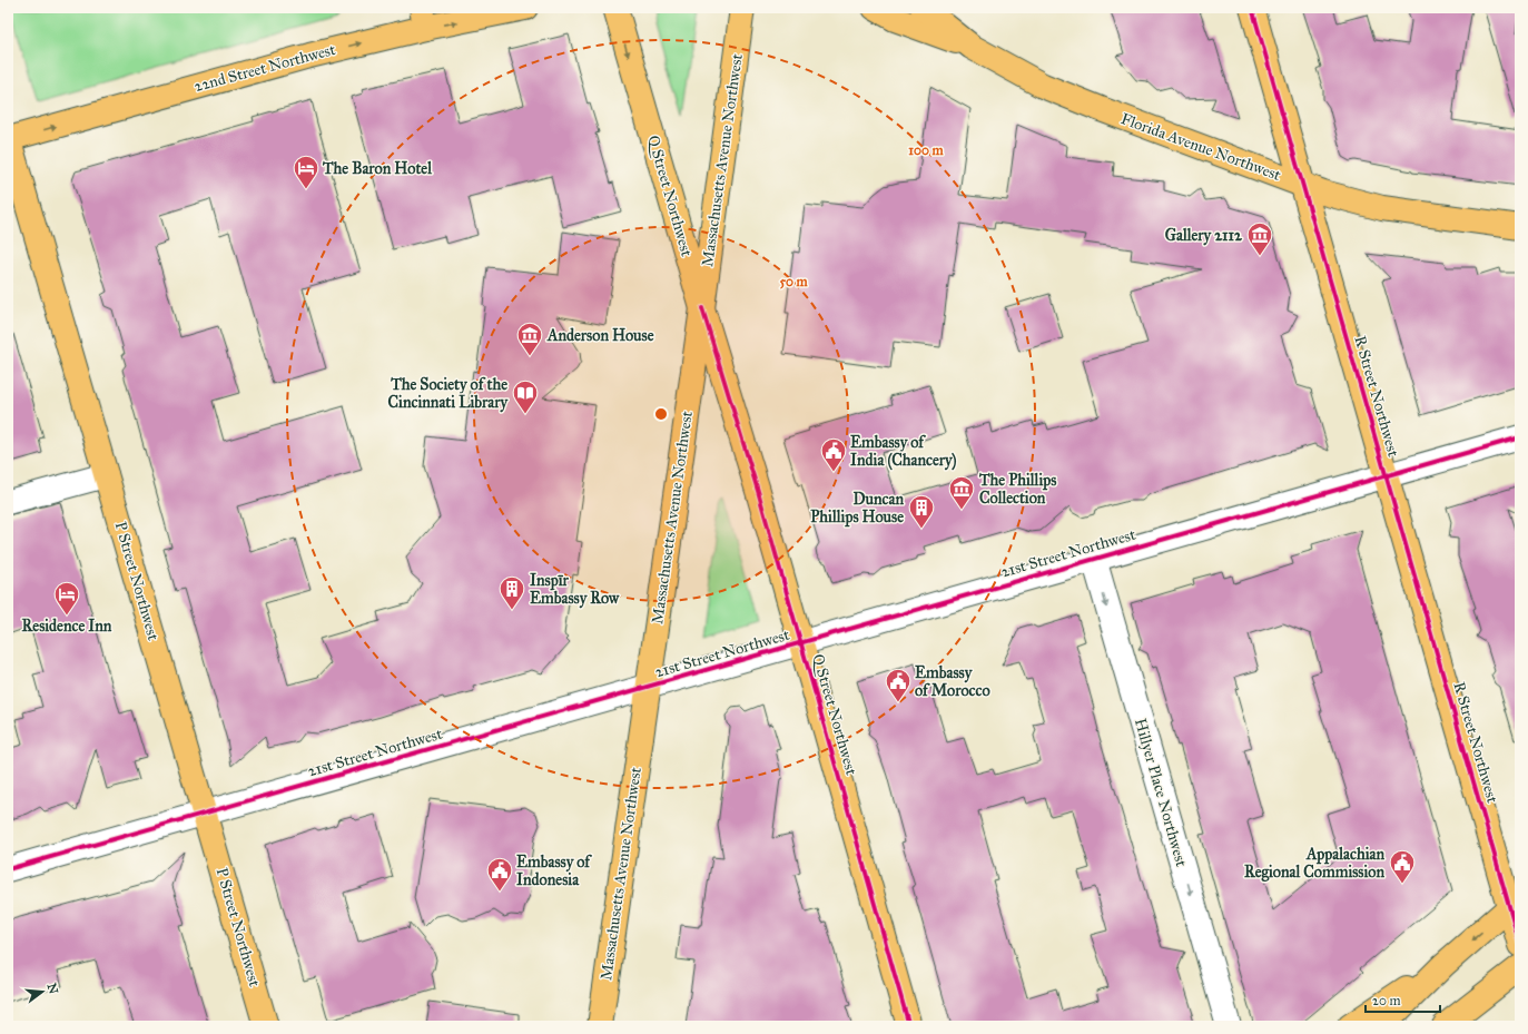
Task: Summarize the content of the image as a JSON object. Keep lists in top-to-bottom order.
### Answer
{
  "streets": {
    "main road": [
      "22nd Street Northwest",
      "Florida Avenue Northwest",
      "Massachusetts Avenue Northwest",
      "Q Street Northwest",
      "R Street Northwest",
      "P Street Northwest"
    ],
    "street": ["21st Street Northwest", "Hillyer Place Northwest"]
  },
  "crossings": [
    ["22nd Street Northwest", "P Street Northwest"],
    ["Florida Avenue Northwest", "R Street Northwest"],
    ["Massachusetts Avenue Northwest", "Q Street Northwest"],
    ["Massachusetts Avenue Northwest", "21st Street Northwest"],
    ["Q Street Northwest", "21st Street Northwest"],
    ["R Street Northwest", "21st Street Northwest"],
    ["21st Street Northwest", "P Street Northwest"],
    ["21st Street Northwest", "Hillyer Place Northwest"]
  ],
  "one_way": ["22nd Street Northwest", "Hillyer Place Northwest"],
  "places": {
    "hotel": ["The Baron Hotel", "Residence Inn"],
    "museum": ["Gallery 2112", "Anderson House", "The Phillips Collection"],
    "library": ["The Society of the Cincinnati Library"],
    "public building": [
      "Embassy of India (Chancery)",
      "Embassy of Morocco",
      "Appalachian Regional Commission",
      "Embassy of Indonesia"
    ],
    "building": ["Duncan Phillips House", "Inspīr Embassy Row"]
  },
  "scale_bar": "20 m",
  "north": "right",
  "rings": ["100 m", "50 m"]
}
